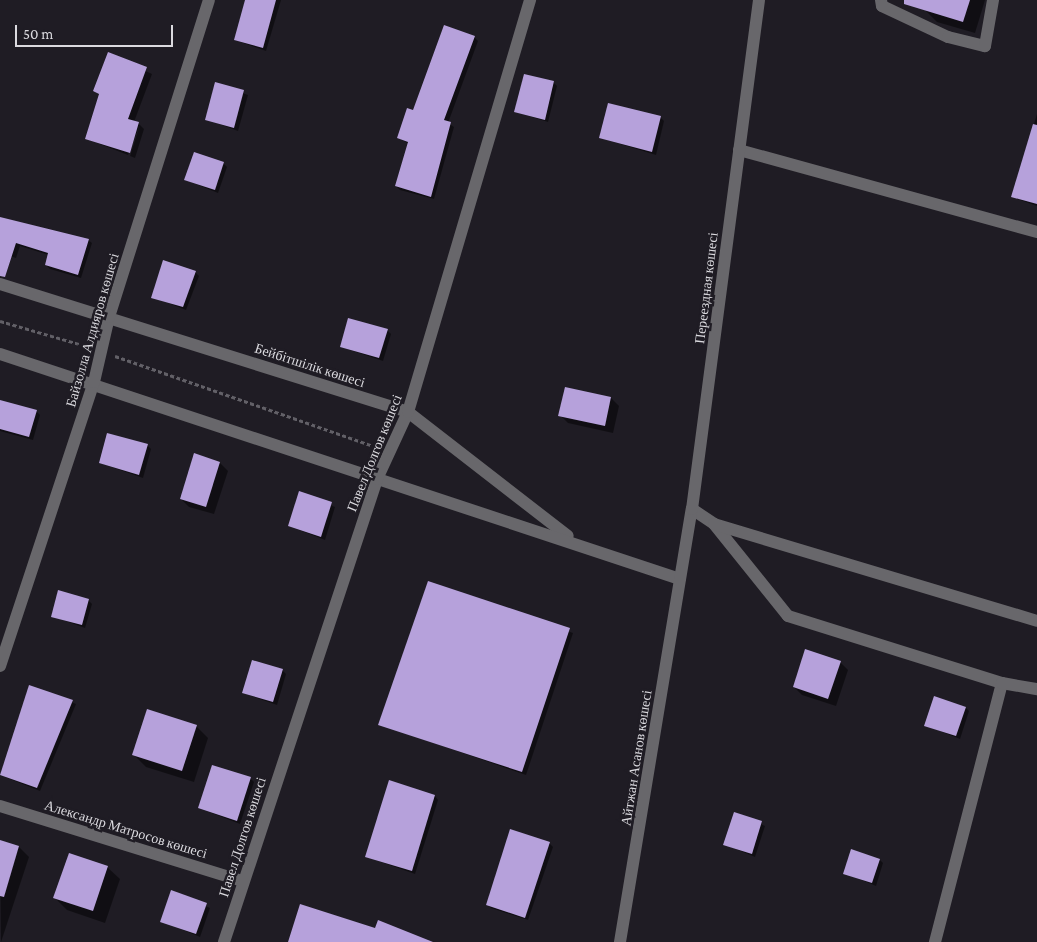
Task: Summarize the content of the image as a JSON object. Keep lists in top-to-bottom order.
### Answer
{
  "streets": {
    "street": [
      "Переездная көшесі",
      "Байзолла Алдияров көшесі",
      "Бейбітшілік көшесі",
      "Павел Долгов көшесі",
      "Айтжан Асанов көшесі",
      "Александр Матросов көшесі"
    ]
  },
  "crossings": [
    ["Переездная көшесі", "Бейбітшілік көшесі"],
    ["Переездная көшесі", "Айтжан Асанов көшесі"],
    ["Байзолла Алдияров көшесі", "Бейбітшілік көшесі"],
    ["Бейбітшілік көшесі", "Павел Долгов көшесі"],
    ["Бейбітшілік көшесі", "Айтжан Асанов көшесі"],
    ["Павел Долгов көшесі", "Александр Матросов көшесі"]
  ],
  "scale_bar": "50 m"
}
